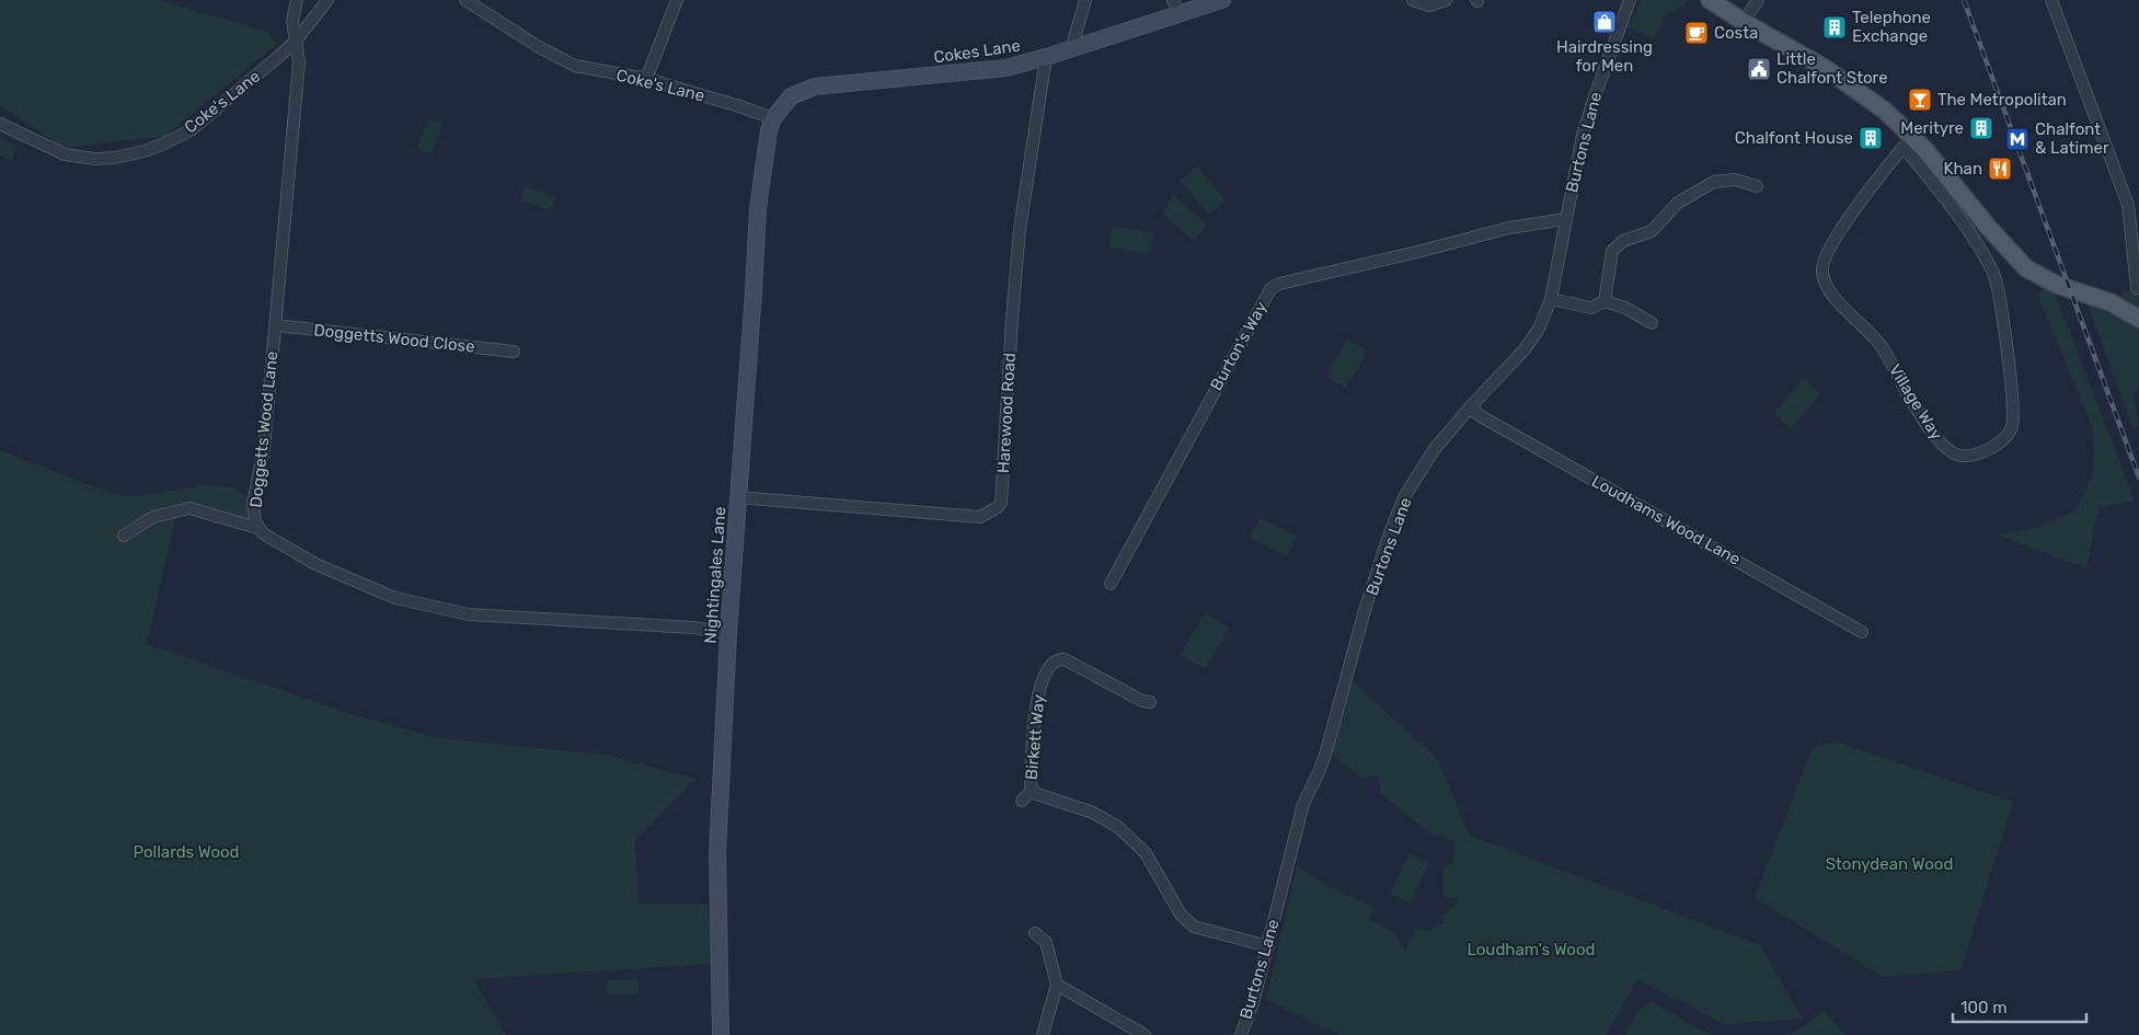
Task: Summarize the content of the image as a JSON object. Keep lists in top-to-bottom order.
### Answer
{
  "streets": {
    "main road": ["Cokes Lane", "Nightingales Lane"],
    "street": [
      "Coke's Lane",
      "Burtons Lane",
      "Doggetts Wood Close",
      "Burton's Way",
      "Village Way",
      "Harewood Road",
      "Doggetts Wood Lane",
      "Loudhams Wood Lane",
      "Birkett Way"
    ]
  },
  "crossings": [
    ["Cokes Lane", "Coke's Lane"],
    ["Cokes Lane", "Harewood Road"],
    ["Cokes Lane", "Nightingales Lane"],
    ["Coke's Lane", "Doggetts Wood Lane"],
    ["Coke's Lane", "Nightingales Lane"],
    ["Burtons Lane", "Burton's Way"],
    ["Burtons Lane", "Loudhams Wood Lane"],
    ["Burtons Lane", "Birkett Way"],
    ["Doggetts Wood Close", "Doggetts Wood Lane"],
    ["Harewood Road", "Nightingales Lane"],
    ["Doggetts Wood Lane", "Nightingales Lane"]
  ],
  "parks": ["Pollards Wood", "Stonydean Wood", "Loudham's Wood"],
  "places": {
    "shop": ["Hairdressing for Men"],
    "building": ["Telephone Exchange", "Merityre", "Chalfont House"],
    "cafe": ["Costa"],
    "public building": ["Little Chalfont Store"],
    "bar": ["The Metropolitan"],
    "metro station": ["Chalfont & Latimer"],
    "restaurant": ["Khan"]
  },
  "scale_bar": "100 m"
}
